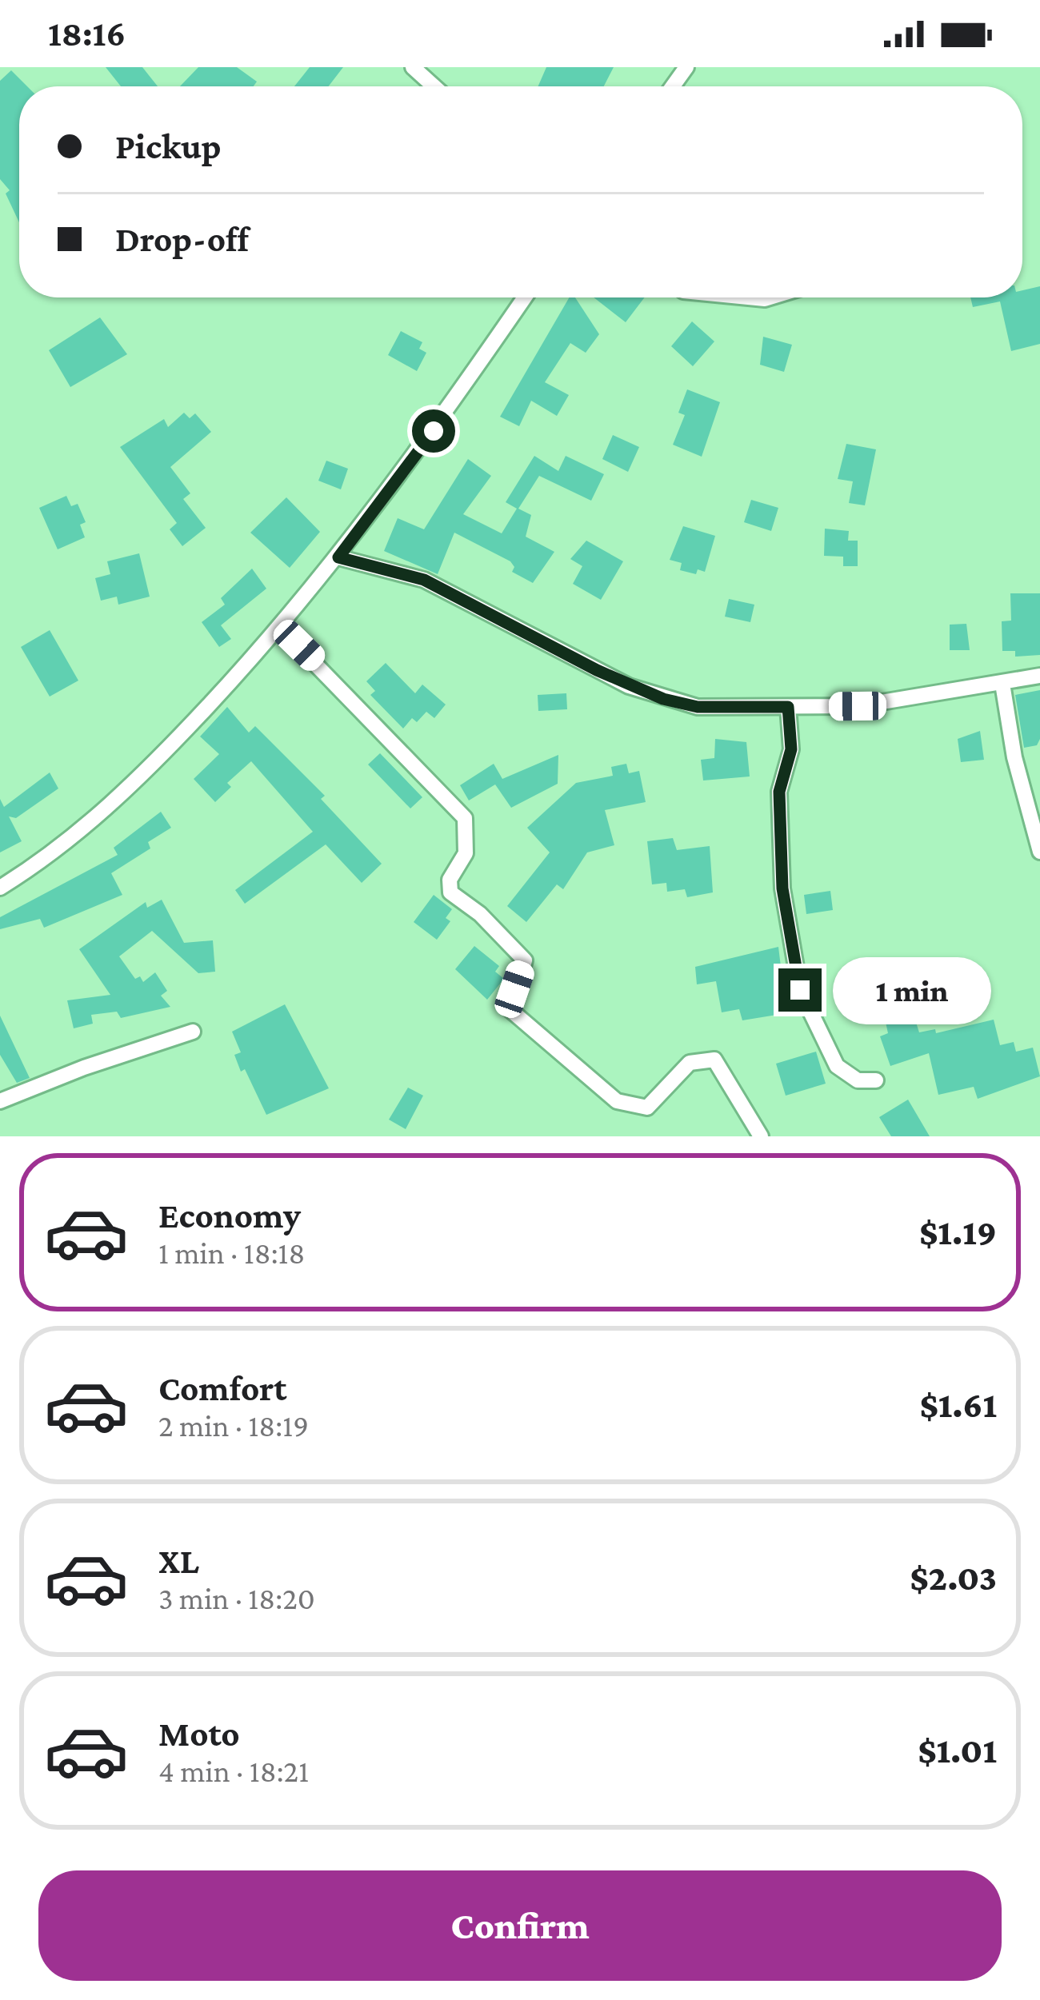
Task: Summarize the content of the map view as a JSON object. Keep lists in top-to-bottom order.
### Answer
{
  "page": {
    "status": "18:16",
    "banner": ["Pickup", "Drop-off"],
    "bubble": "1 min",
    "list": [
      {
        "name": "Economy",
        "note": "1 min · 18:18",
        "value": "$1.19"
      },
      {
        "name": "Comfort",
        "note": "2 min · 18:19",
        "value": "$1.61"
      },
      {
        "name": "XL",
        "note": "3 min · 18:20",
        "value": "$2.03"
      },
      {
        "name": "Moto",
        "note": "4 min · 18:21",
        "value": "$1.01"
      }
    ],
    "buttons": "Confirm"
  }
}
